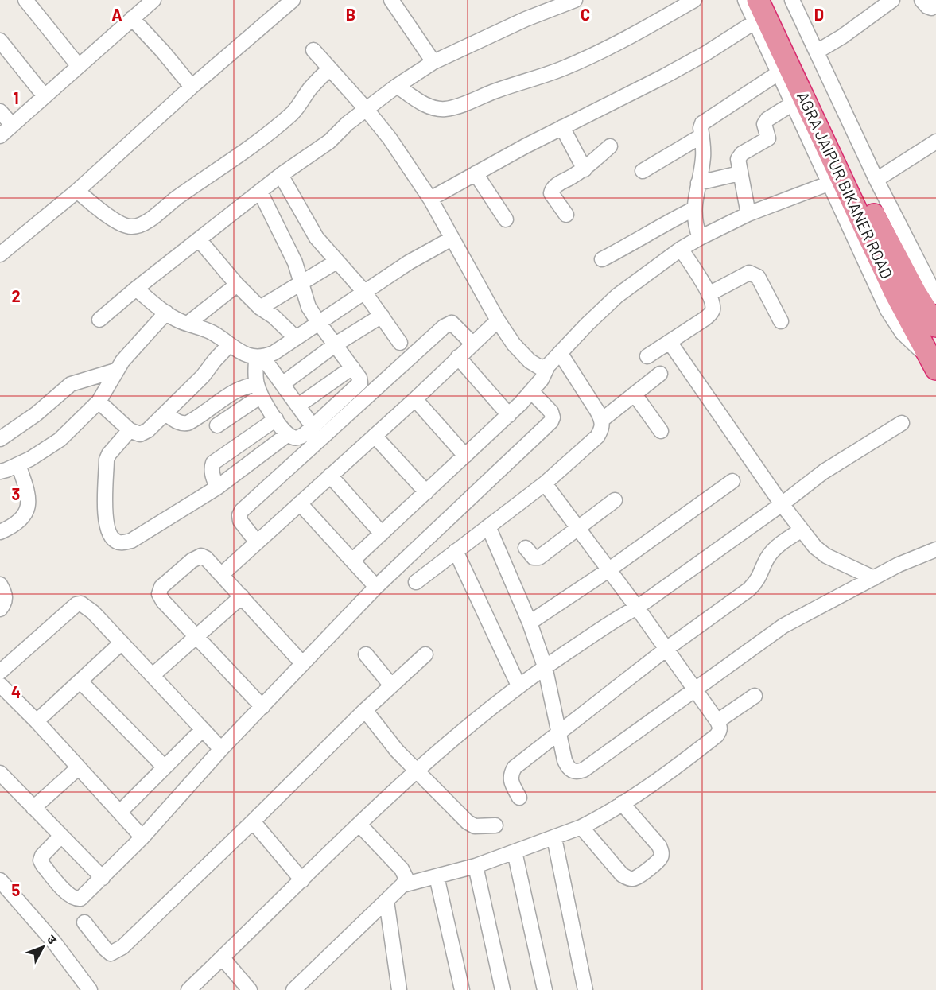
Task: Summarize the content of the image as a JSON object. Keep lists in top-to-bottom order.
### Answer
{
  "streets": {
    "highway": ["AGRA JAIPUR BIKANER ROAD"]
  },
  "north": "top right",
  "grid": {
    "columns": [
      "A",
      "B",
      "C",
      "D"
    ],
    "rows": [
      "1",
      "2",
      "3",
      "4",
      "5"
    ]
  }
}
